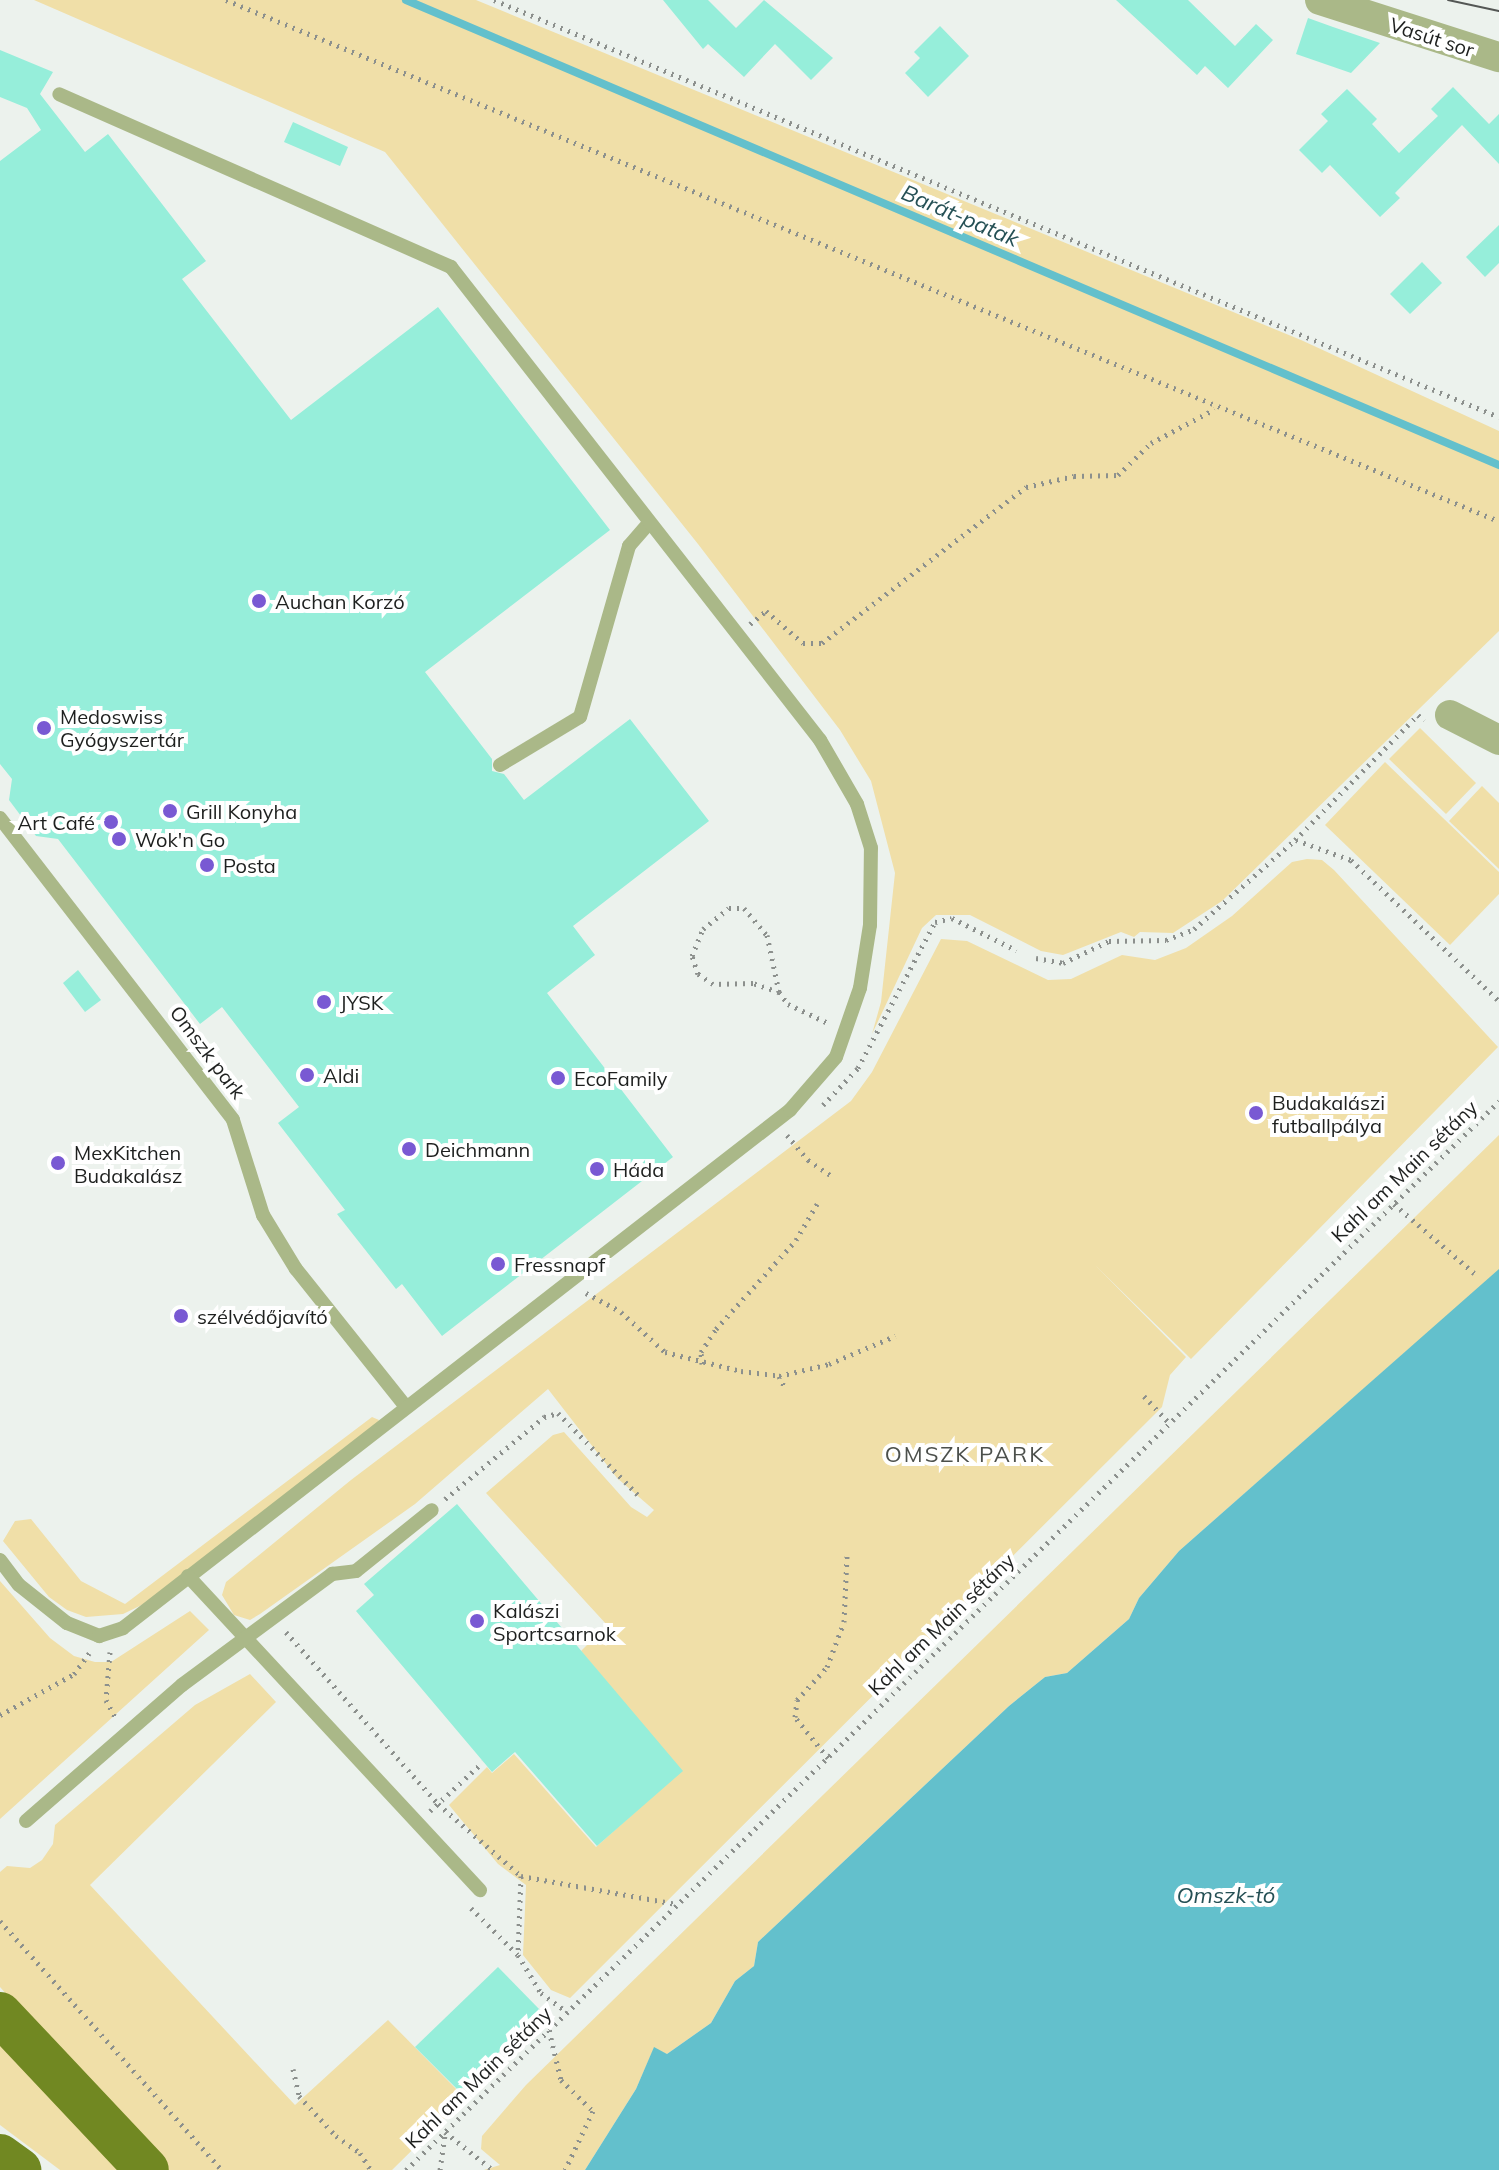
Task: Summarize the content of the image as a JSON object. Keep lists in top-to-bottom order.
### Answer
{
  "streets": {
    "street": ["Vasút sor"],
    "lane": ["Omszk park"],
    "path": ["Kahl am Main sétány"]
  },
  "districts": ["OMSZK PARK"],
  "water": ["Barát-patak", "Omszk-tó"],
  "places": [
    "Auchan Korzó",
    "Medoswiss Gyógyszertár",
    "Grill Konyha",
    "Art Café",
    "Wok'n Go",
    "Posta",
    "JYSK",
    "Aldi",
    "EcoFamily",
    "Budakalászi futballpálya",
    "Deichmann",
    "MexKitchen Budakalász",
    "Háda",
    "Fressnapf",
    "szélvédőjavító",
    "Kalászi Sportcsarnok"
  ]
}
